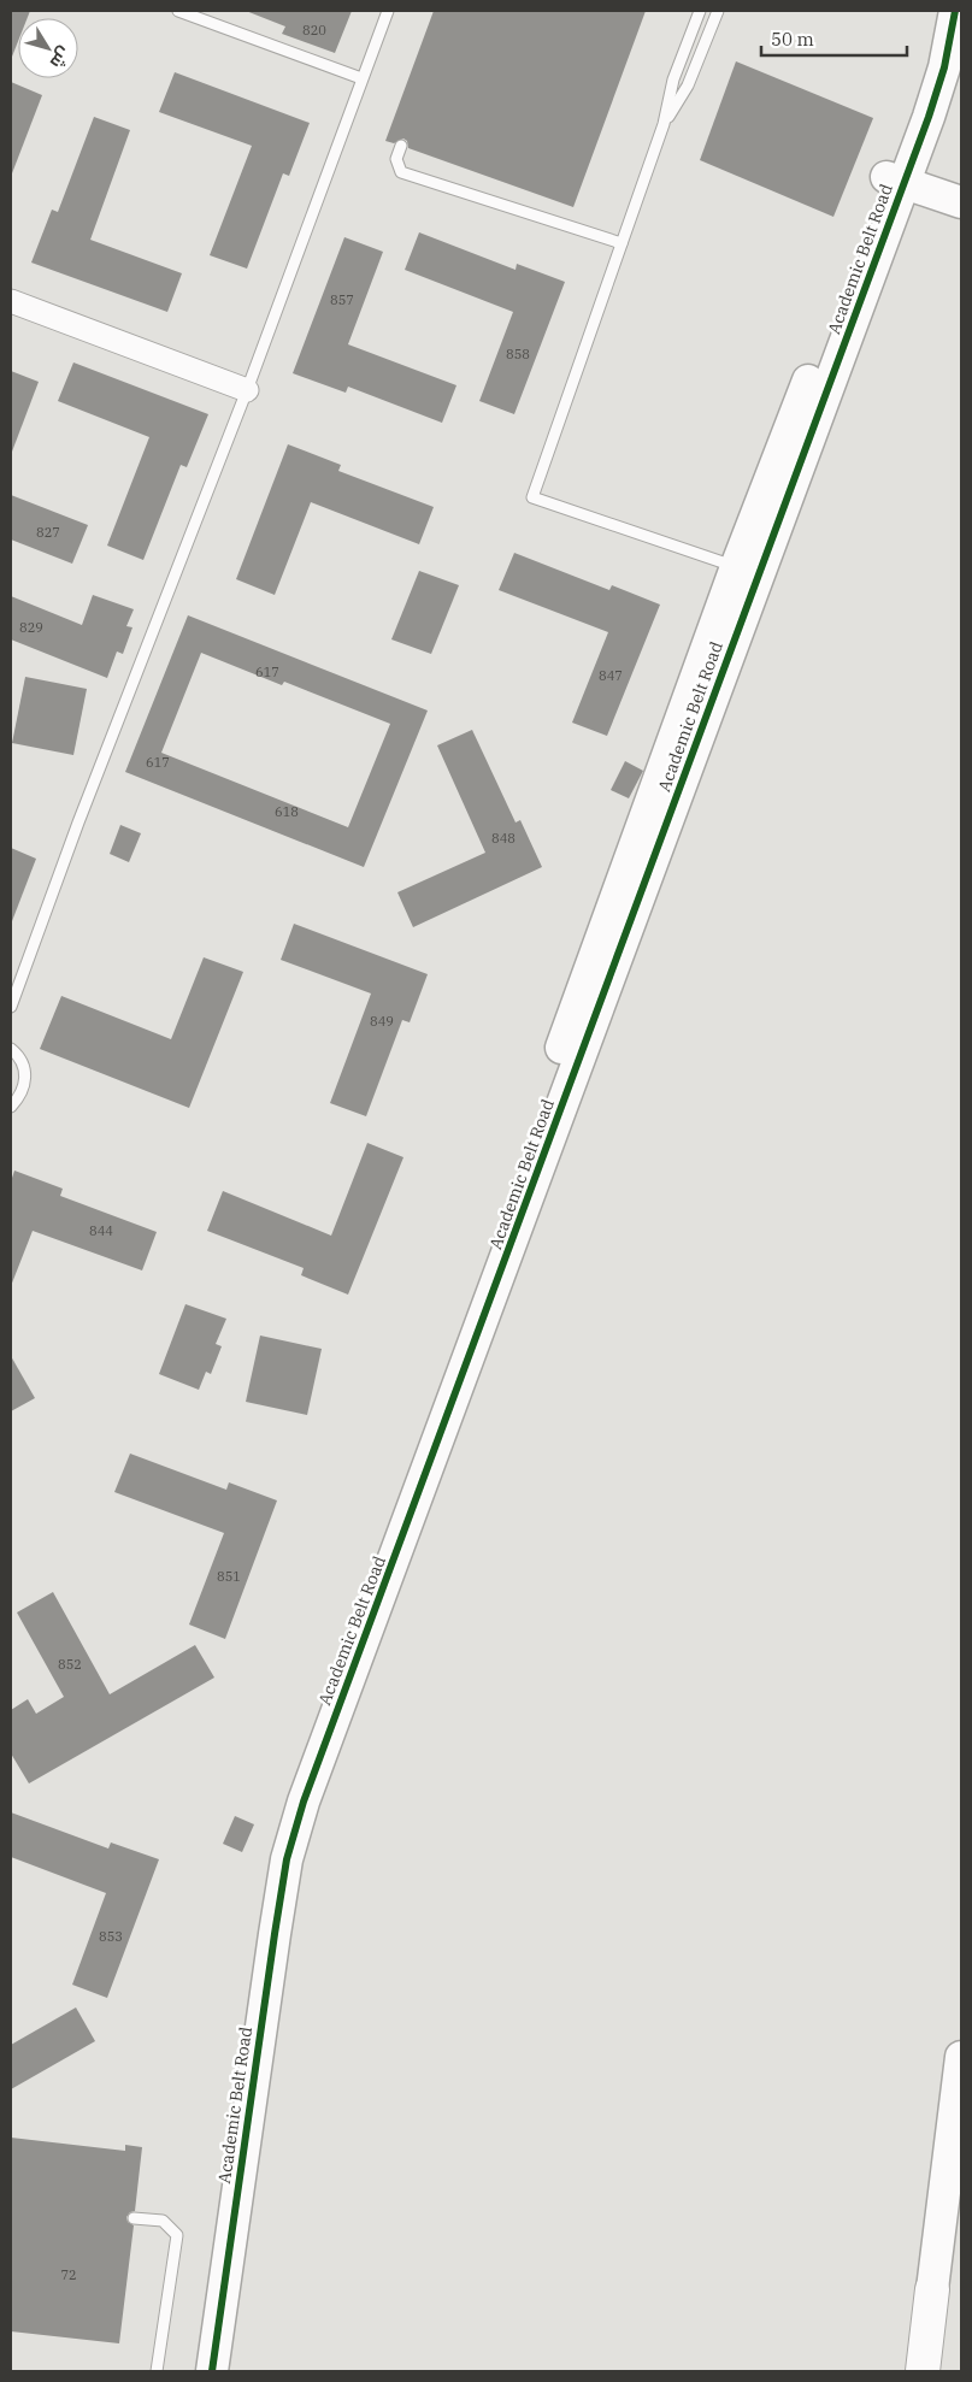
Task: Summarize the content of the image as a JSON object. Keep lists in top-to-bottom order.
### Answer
{
  "streets": {
    "street": ["Academic Belt Road"]
  },
  "house_numbers": [
    "820",
    "857",
    "858",
    "827",
    "829",
    "617",
    "847",
    "617",
    "618",
    "848",
    "849",
    "844",
    "851",
    "852",
    "853",
    "72"
  ],
  "scale_bar": "50 m",
  "north": "bottom right"
}
